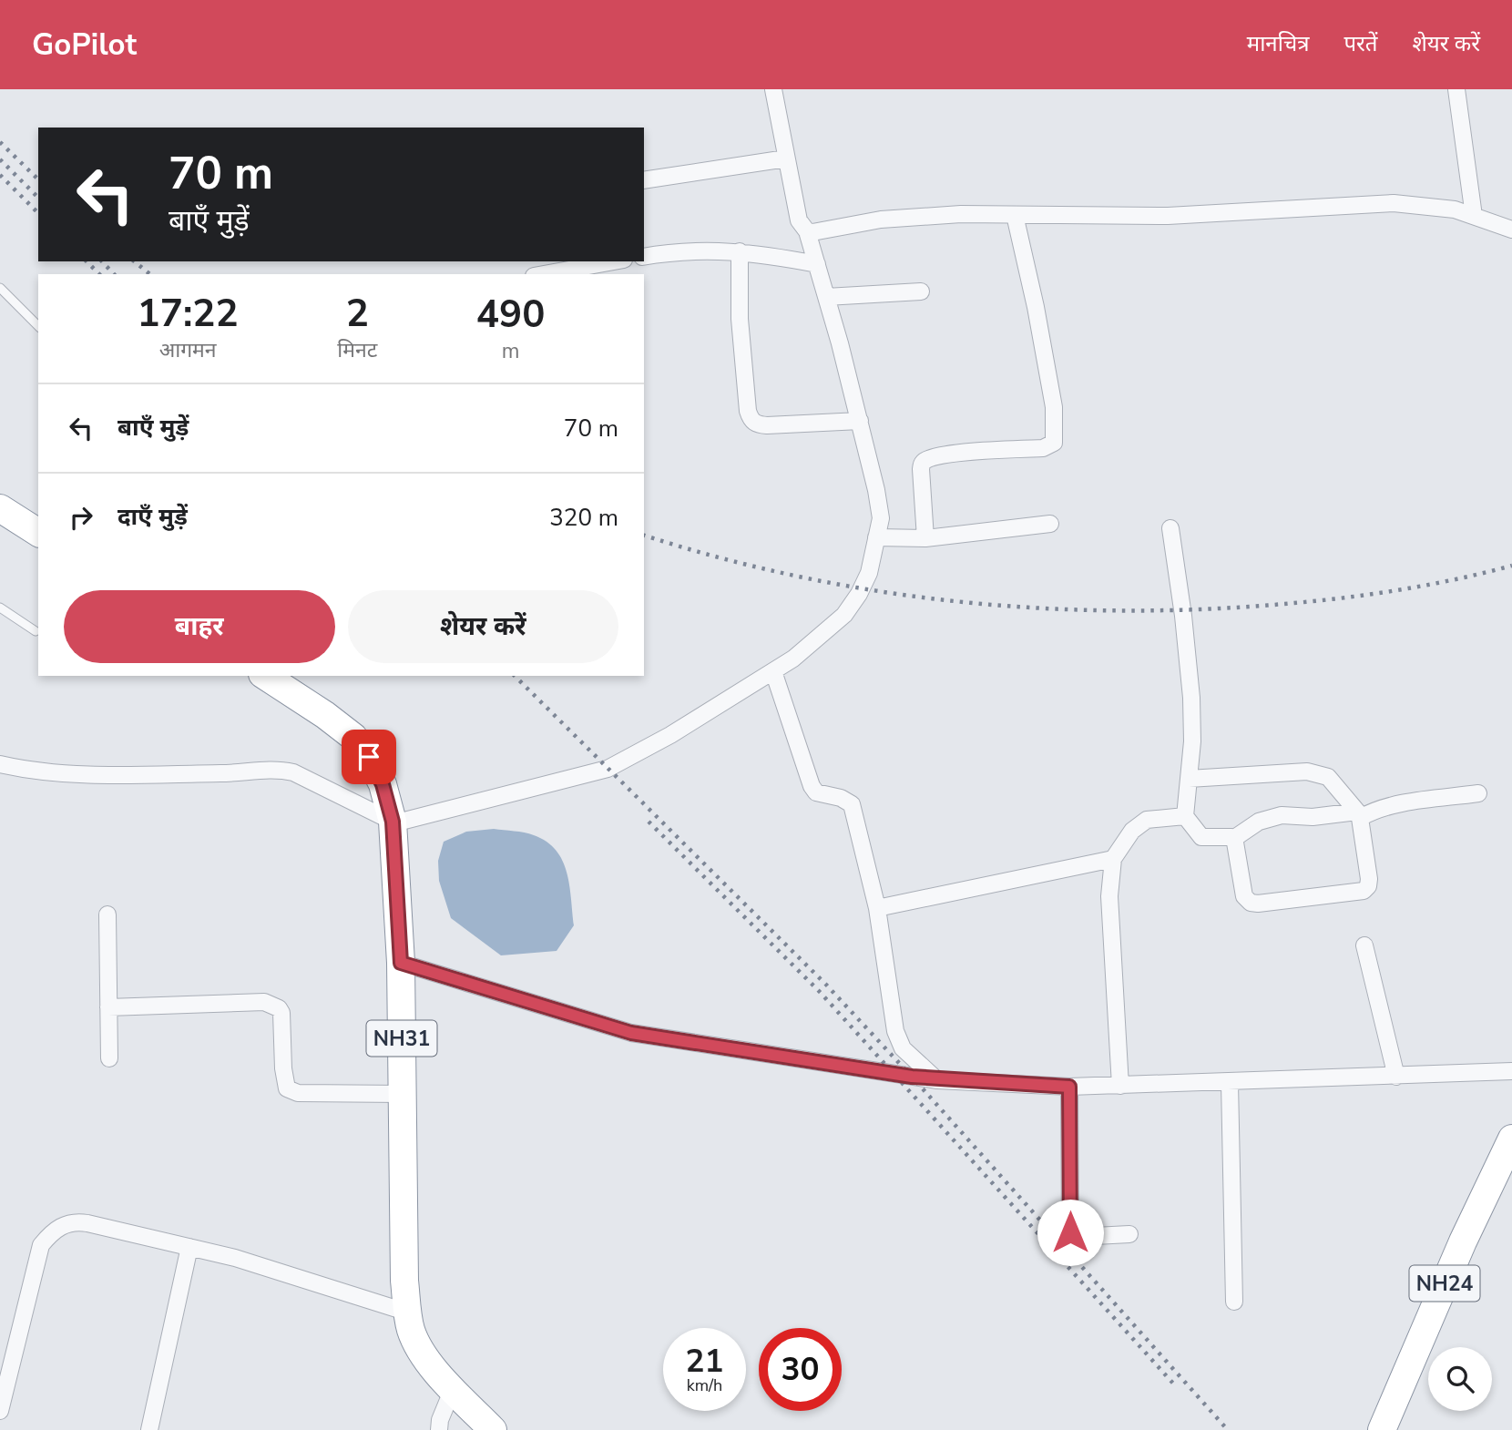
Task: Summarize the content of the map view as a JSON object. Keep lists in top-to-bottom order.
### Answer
{
  "streets": {
    "highway": ["NH31", "NH24"]
  },
  "page": {
    "header": "GoPilot",
    "nav": ["मानचित्र", "परतें", "शेयर करें"],
    "turn": ["70 m", "बाएँ मुड़ें"],
    "eta": [
      "17:22",
      "आगमन",
      "2",
      "मिनट",
      "490",
      "m"
    ],
    "list": [
      {
        "name": "बाएँ मुड़ें",
        "value": "70 m"
      },
      {
        "name": "दाएँ मुड़ें",
        "value": "320 m"
      }
    ],
    "buttons": ["बाहर", "शेयर करें"],
    "speed": "21 km/h",
    "limit": "30"
  }
}
